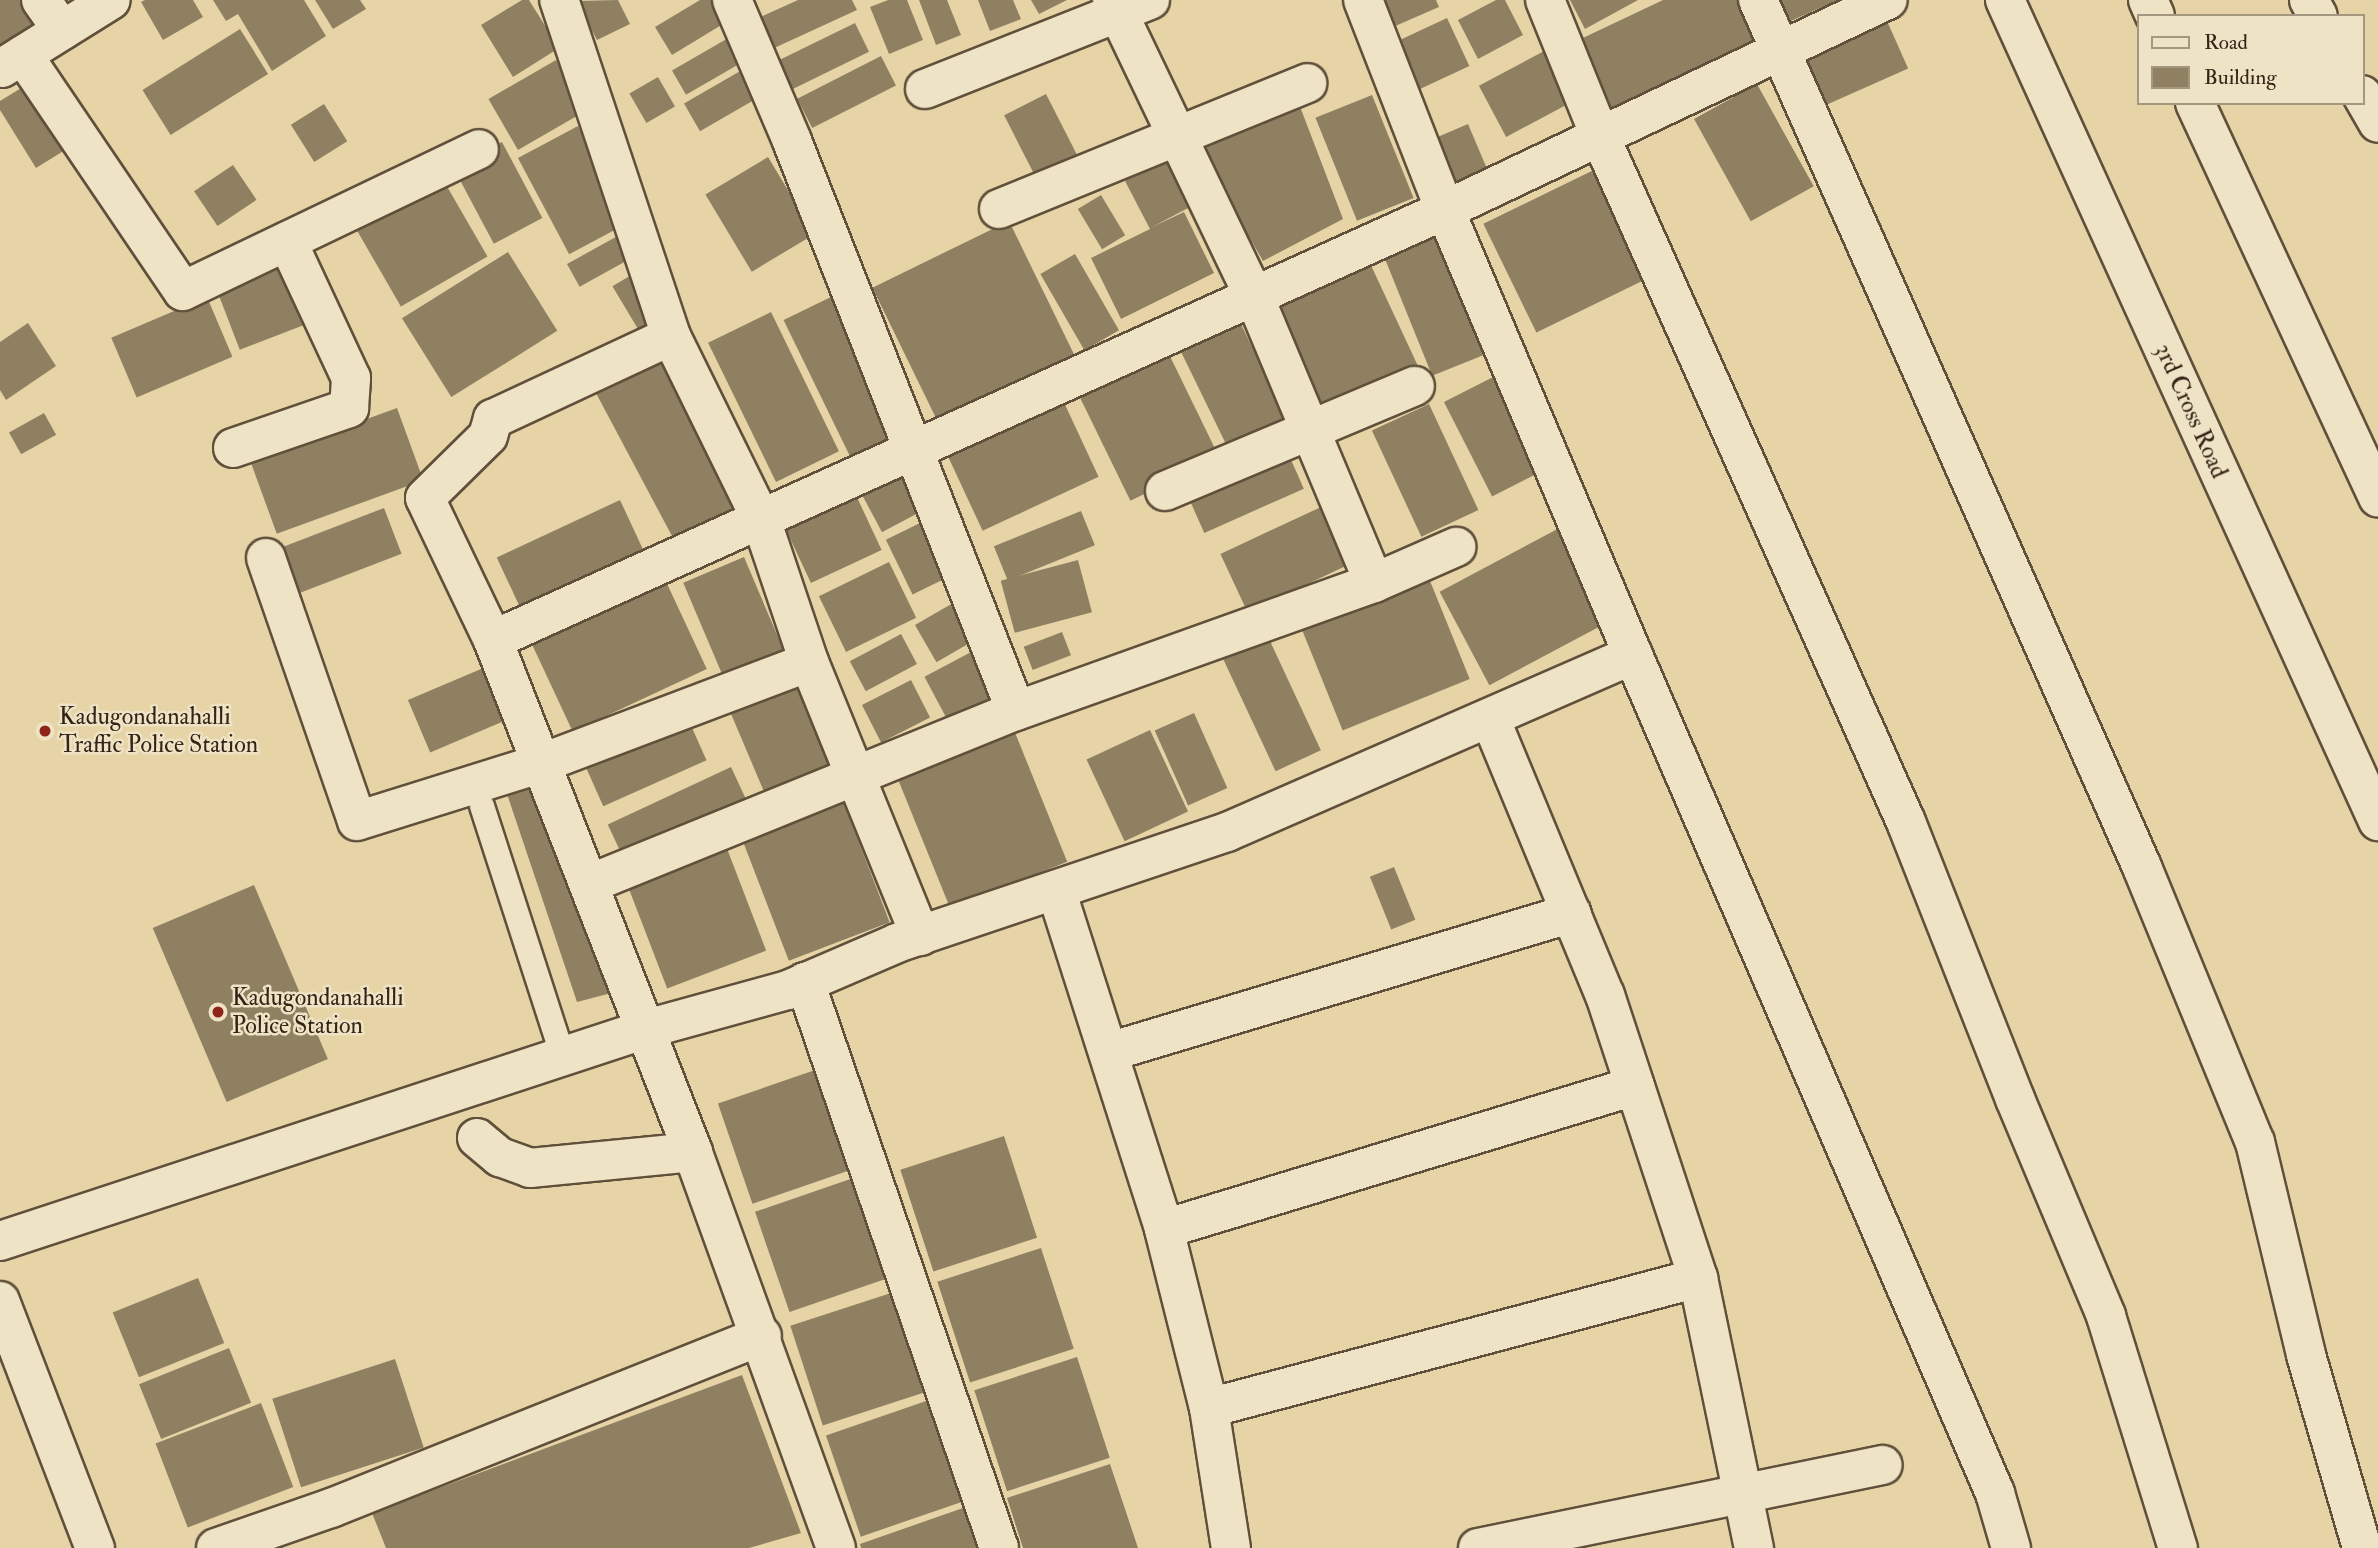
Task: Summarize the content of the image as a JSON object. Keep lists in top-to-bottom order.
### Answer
{
  "streets": {
    "street": ["3rd Cross Road"]
  },
  "places": ["Kadugondanahalli Traffic Police Station", "Kadugondanahalli Police Station"],
  "legend": ["Road", "Building"]
}
